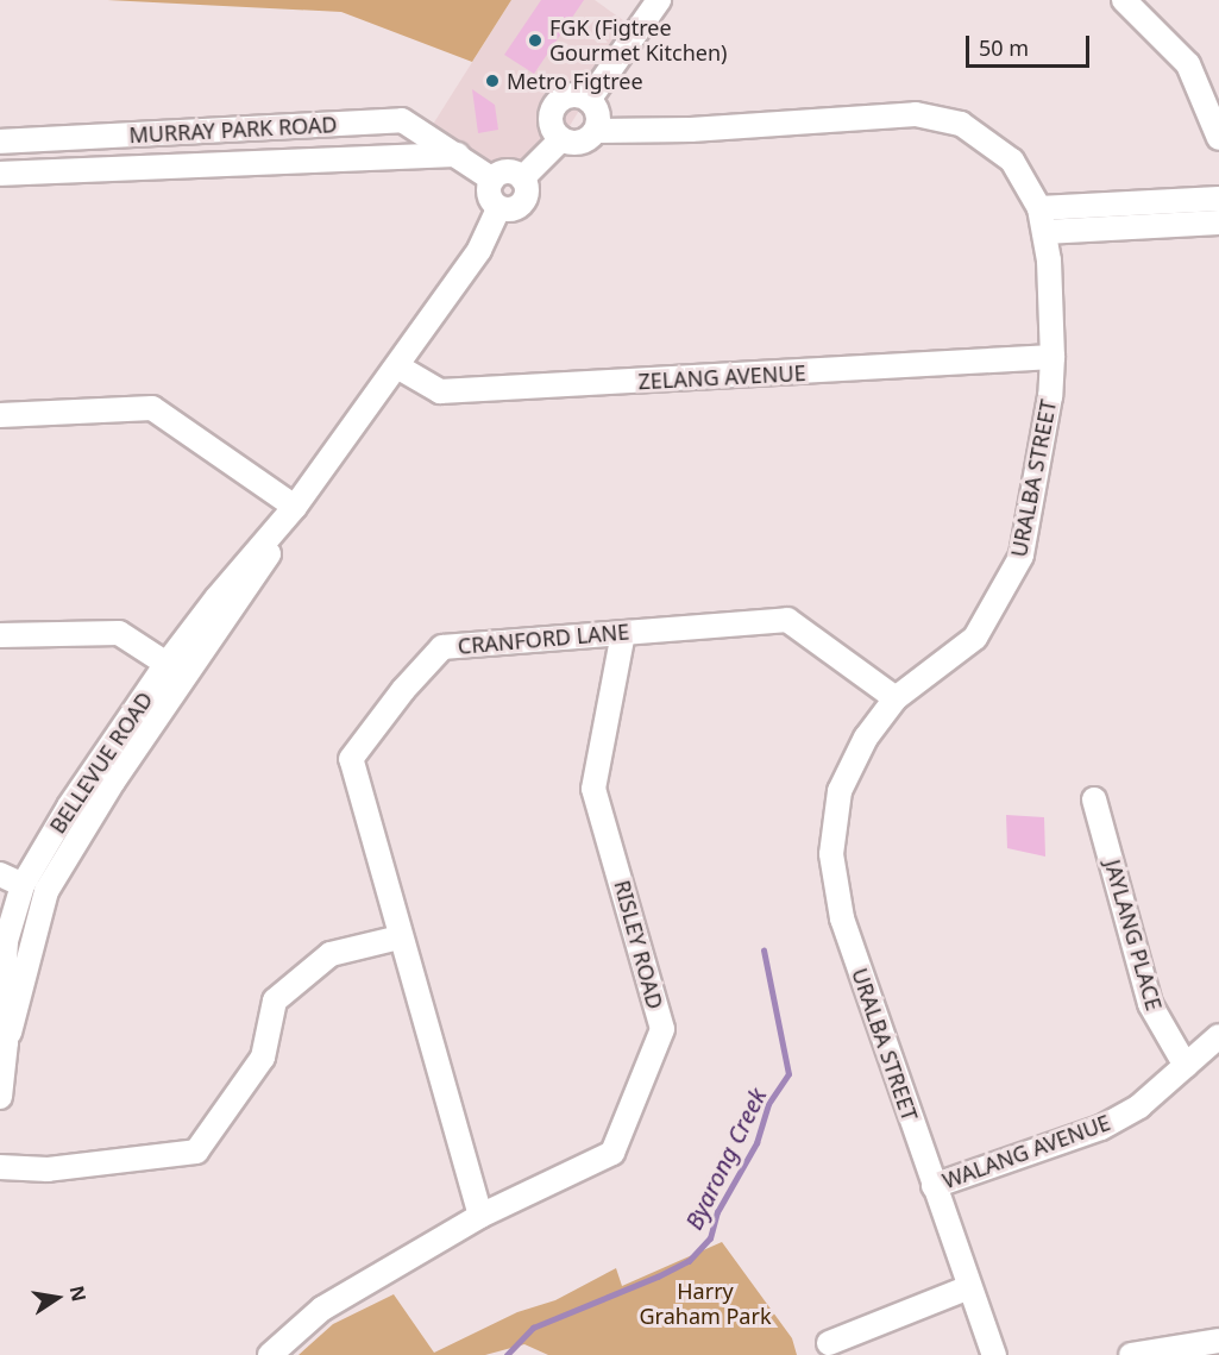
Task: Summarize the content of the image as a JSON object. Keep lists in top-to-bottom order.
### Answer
{
  "streets": {
    "street": [
      "MURRAY PARK ROAD",
      "ZELANG AVENUE",
      "URALBA STREET",
      "CRANFORD LANE",
      "BELLEVUE ROAD",
      "JAYLANG PLACE",
      "RISLEY ROAD",
      "WALANG AVENUE"
    ]
  },
  "crossings": [
    ["MURRAY PARK ROAD", "BELLEVUE ROAD"],
    ["ZELANG AVENUE", "URALBA STREET"],
    ["ZELANG AVENUE", "BELLEVUE ROAD"],
    ["URALBA STREET", "CRANFORD LANE"],
    ["URALBA STREET", "WALANG AVENUE"],
    ["CRANFORD LANE", "RISLEY ROAD"],
    ["JAYLANG PLACE", "WALANG AVENUE"]
  ],
  "water": ["Byarong Creek"],
  "parks": ["Harry Graham Park"],
  "places": ["FGK (Figtree Gourmet Kitchen)", "Metro Figtree"],
  "scale_bar": "50 m",
  "north": "right"
}
